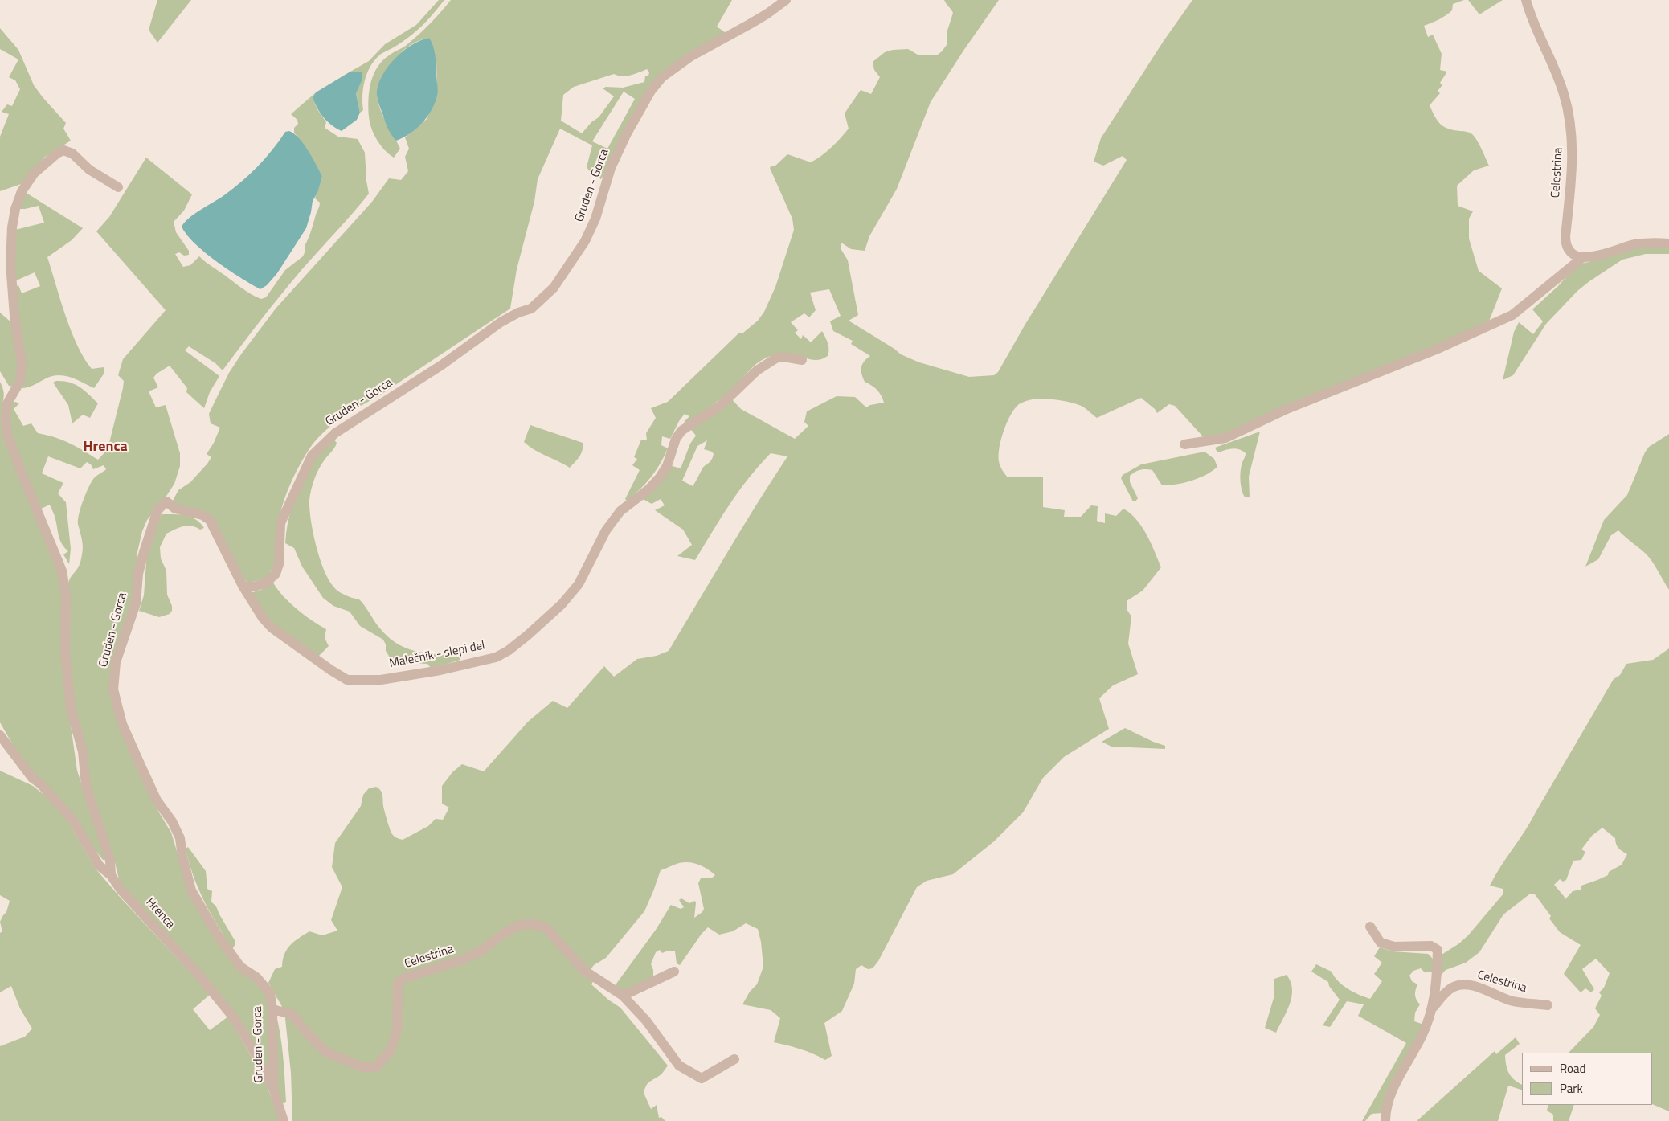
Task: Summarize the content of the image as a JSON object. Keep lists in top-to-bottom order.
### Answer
{
  "streets": {
    "street": [
      "Celestrina",
      "Gruden - Gorca",
      "Malečnik - slepi del",
      "Hrenca"
    ]
  },
  "crossings": [
    ["Celestrina", "Gruden - Gorca"],
    ["Gruden - Gorca", "Malečnik - slepi del"],
    ["Gruden - Gorca", "Hrenca"]
  ],
  "districts": ["Hrenca"],
  "legend": ["Road", "Park"]
}
